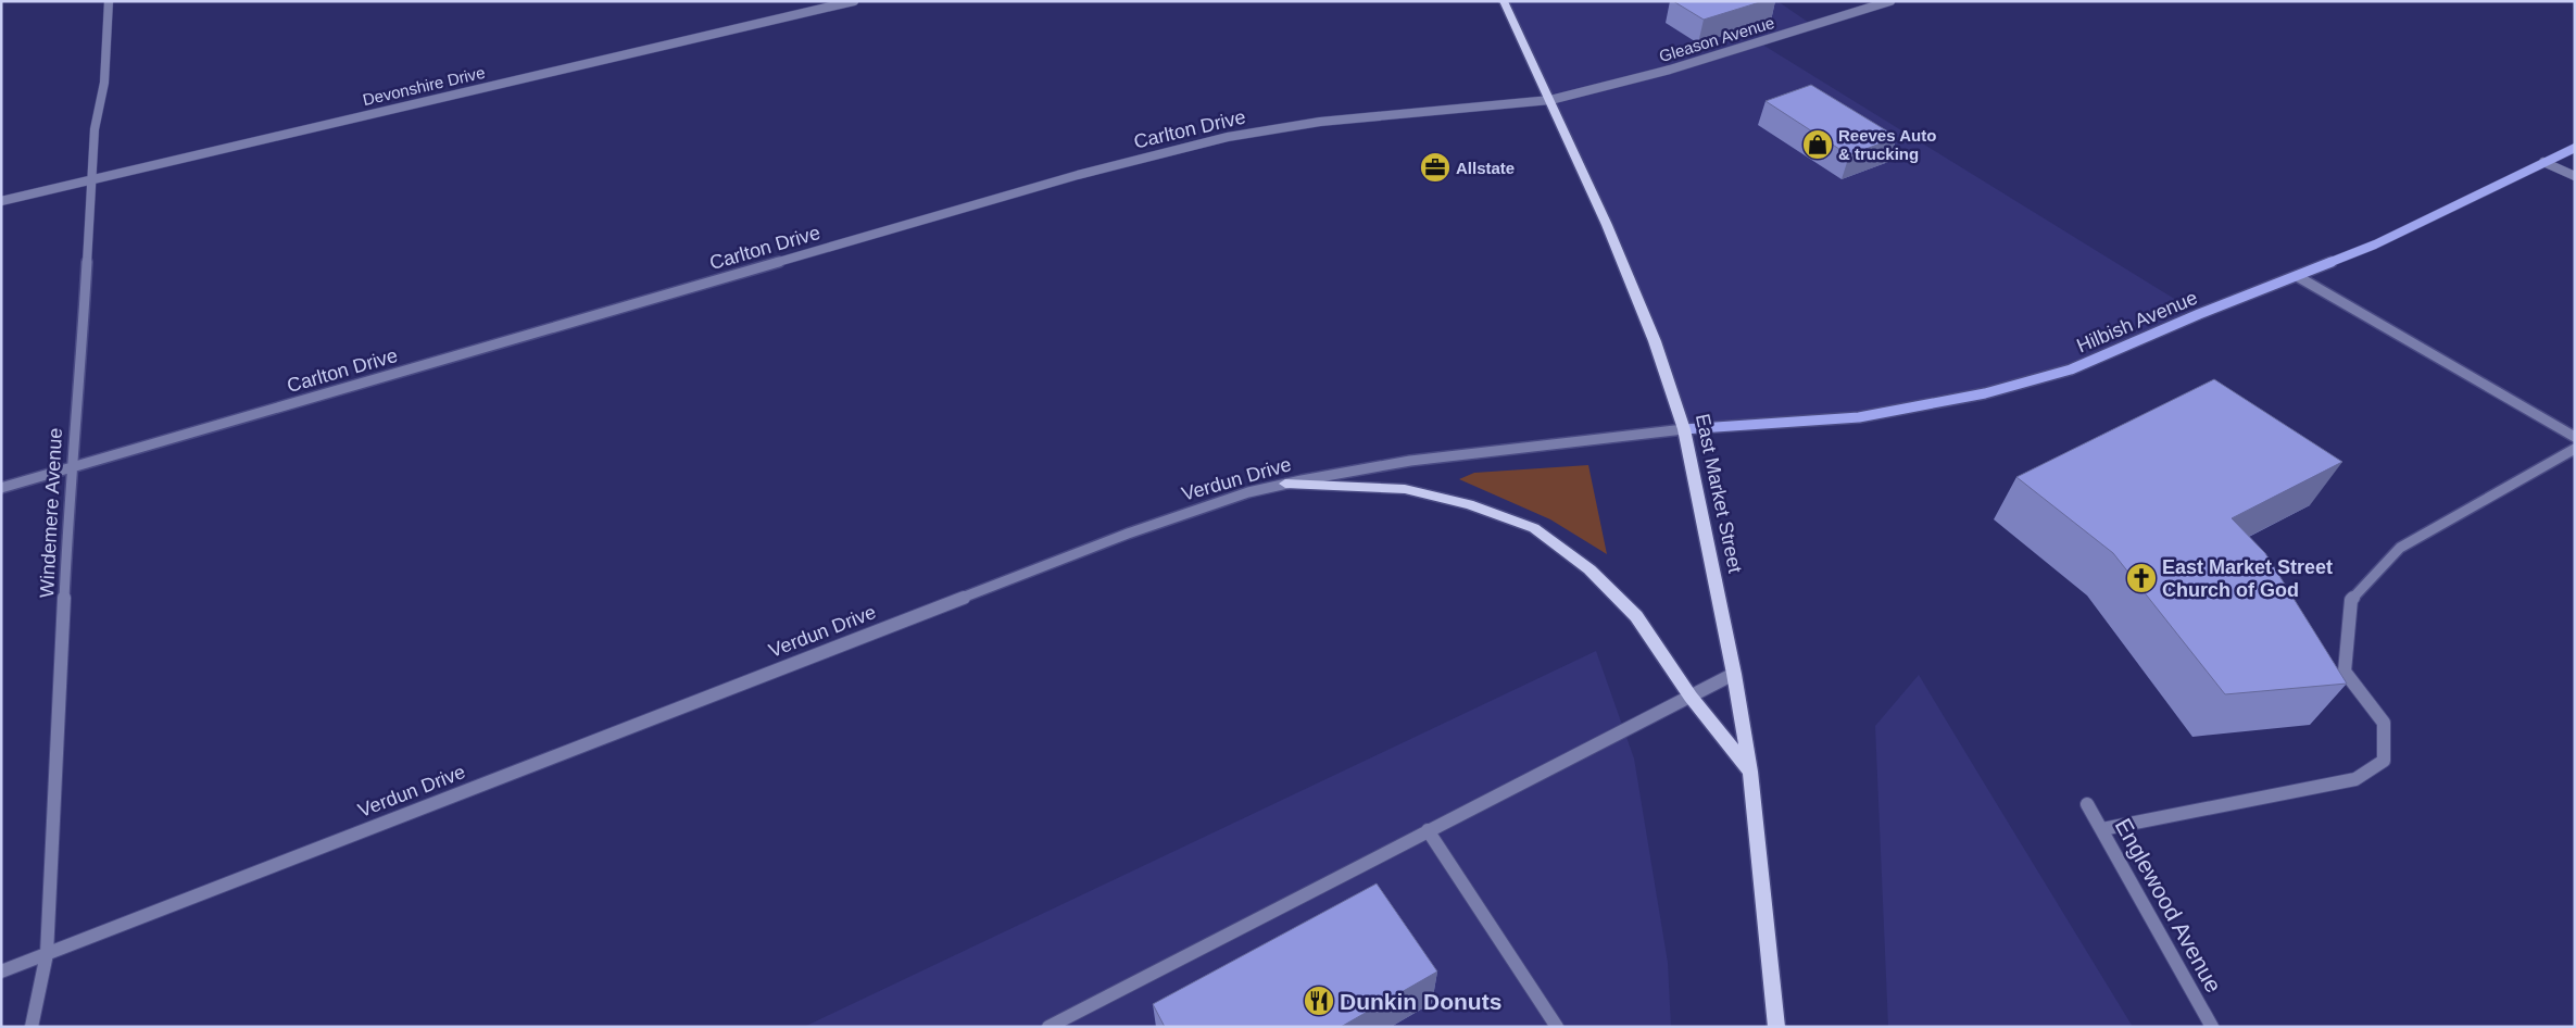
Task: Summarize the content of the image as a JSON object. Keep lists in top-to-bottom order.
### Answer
{
  "streets": {
    "main road": ["Hilbish Avenue", "East Market Street"],
    "street": [
      "Gleason Avenue",
      "Devonshire Drive",
      "Carlton Drive",
      "Verdun Drive",
      "Windemere Avenue",
      "Englewood Avenue"
    ]
  },
  "crossings": [
    ["Gleason Avenue", "Carlton Drive"],
    ["Gleason Avenue", "East Market Street"],
    ["Devonshire Drive", "Windemere Avenue"],
    ["Carlton Drive", "East Market Street"],
    ["Carlton Drive", "Windemere Avenue"],
    ["Hilbish Avenue", "Verdun Drive"],
    ["Hilbish Avenue", "East Market Street"],
    ["Verdun Drive", "East Market Street"],
    ["Verdun Drive", "Windemere Avenue"]
  ],
  "places": {
    "shop": ["Reeves Auto & trucking"],
    "office": ["Allstate"],
    "church": ["East Market Street Church of God"],
    "restaurant": ["Dunkin Donuts"]
  }
}
